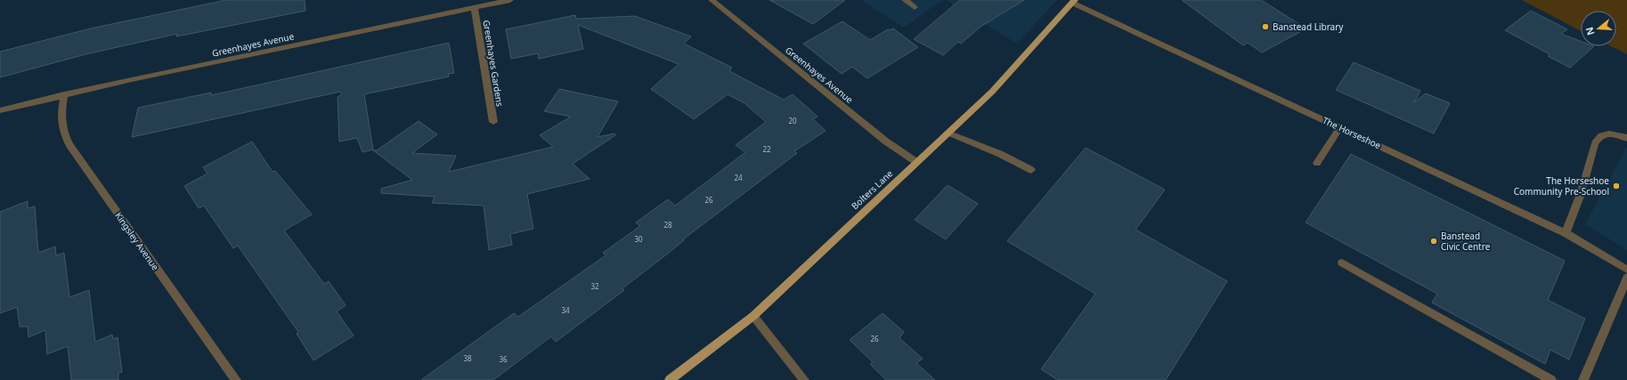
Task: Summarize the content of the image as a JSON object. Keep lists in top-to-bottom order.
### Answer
{
  "streets": {
    "main road": ["Bolters Lane"],
    "street": [
      "Greenhayes Avenue",
      "Greenhayes Gardens",
      "The Horseshoe",
      "Kingsley Avenue"
    ]
  },
  "crossings": [
    ["Greenhayes Avenue", "Greenhayes Gardens"],
    ["Greenhayes Avenue", "Bolters Lane"],
    ["Greenhayes Avenue", "Kingsley Avenue"],
    ["The Horseshoe", "Bolters Lane"]
  ],
  "places": ["Banstead Library", "The Horseshoe Community Pre-School", "Banstead Civic Centre"],
  "house_numbers": [
    "20",
    "22",
    "24",
    "26",
    "28",
    "30",
    "32",
    "34",
    "26",
    "38",
    "36"
  ],
  "north": "left"
}
